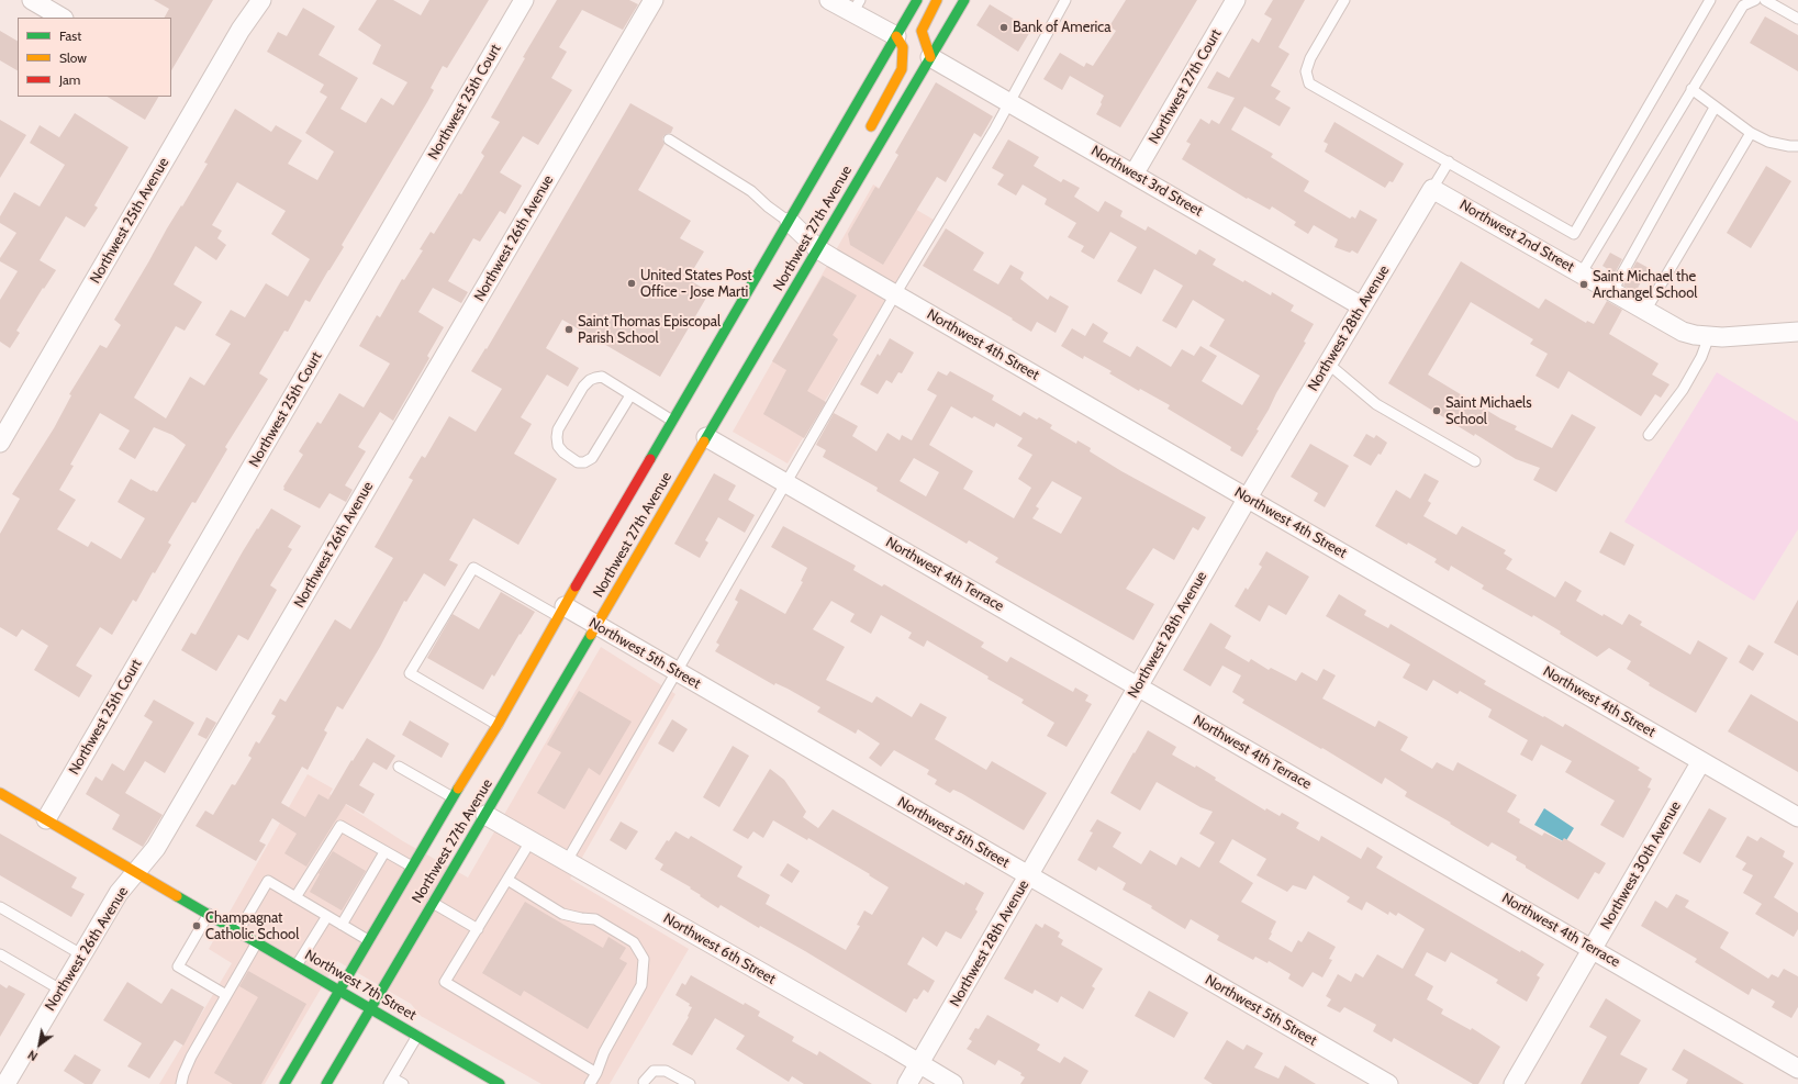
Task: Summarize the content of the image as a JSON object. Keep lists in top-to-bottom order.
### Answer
{
  "streets": {
    "main road": ["Northwest 27th Avenue", "Northwest 7th Street"],
    "street": [
      "Northwest 27th Court",
      "Northwest 25th Court",
      "Northwest 3rd Street",
      "Northwest 25th Avenue",
      "Northwest 2nd Street",
      "Northwest 26th Avenue",
      "Northwest 28th Avenue",
      "Northwest 4th Street",
      "Northwest 4th Terrace",
      "Northwest 5th Street",
      "Northwest 30th Avenue",
      "Northwest 6th Street"
    ]
  },
  "crossings": [
    ["Northwest 27th Court", "Northwest 3rd Street"],
    ["Northwest 25th Court", "Northwest 7th Street"],
    ["Northwest 3rd Street", "Northwest 27th Avenue"],
    ["Northwest 3rd Street", "Northwest 28th Avenue"],
    ["Northwest 27th Avenue", "Northwest 4th Street"],
    ["Northwest 27th Avenue", "Northwest 4th Terrace"],
    ["Northwest 27th Avenue", "Northwest 5th Street"],
    ["Northwest 27th Avenue", "Northwest 6th Street"],
    ["Northwest 27th Avenue", "Northwest 7th Street"],
    ["Northwest 2nd Street", "Northwest 28th Avenue"],
    ["Northwest 26th Avenue", "Northwest 7th Street"],
    ["Northwest 28th Avenue", "Northwest 4th Street"],
    ["Northwest 28th Avenue", "Northwest 4th Terrace"],
    ["Northwest 28th Avenue", "Northwest 5th Street"],
    ["Northwest 28th Avenue", "Northwest 6th Street"],
    ["Northwest 4th Street", "Northwest 30th Avenue"],
    ["Northwest 4th Terrace", "Northwest 30th Avenue"]
  ],
  "places": [
    "Bank of America",
    "United States Post Office - Jose Marti",
    "Saint Michael the Archangel School",
    "Saint Thomas Episcopal Parish School",
    "Saint Michaels School",
    "Champagnat Catholic School"
  ],
  "legend": ["Fast", "Slow", "Jam"],
  "north": "bottom left"
}
